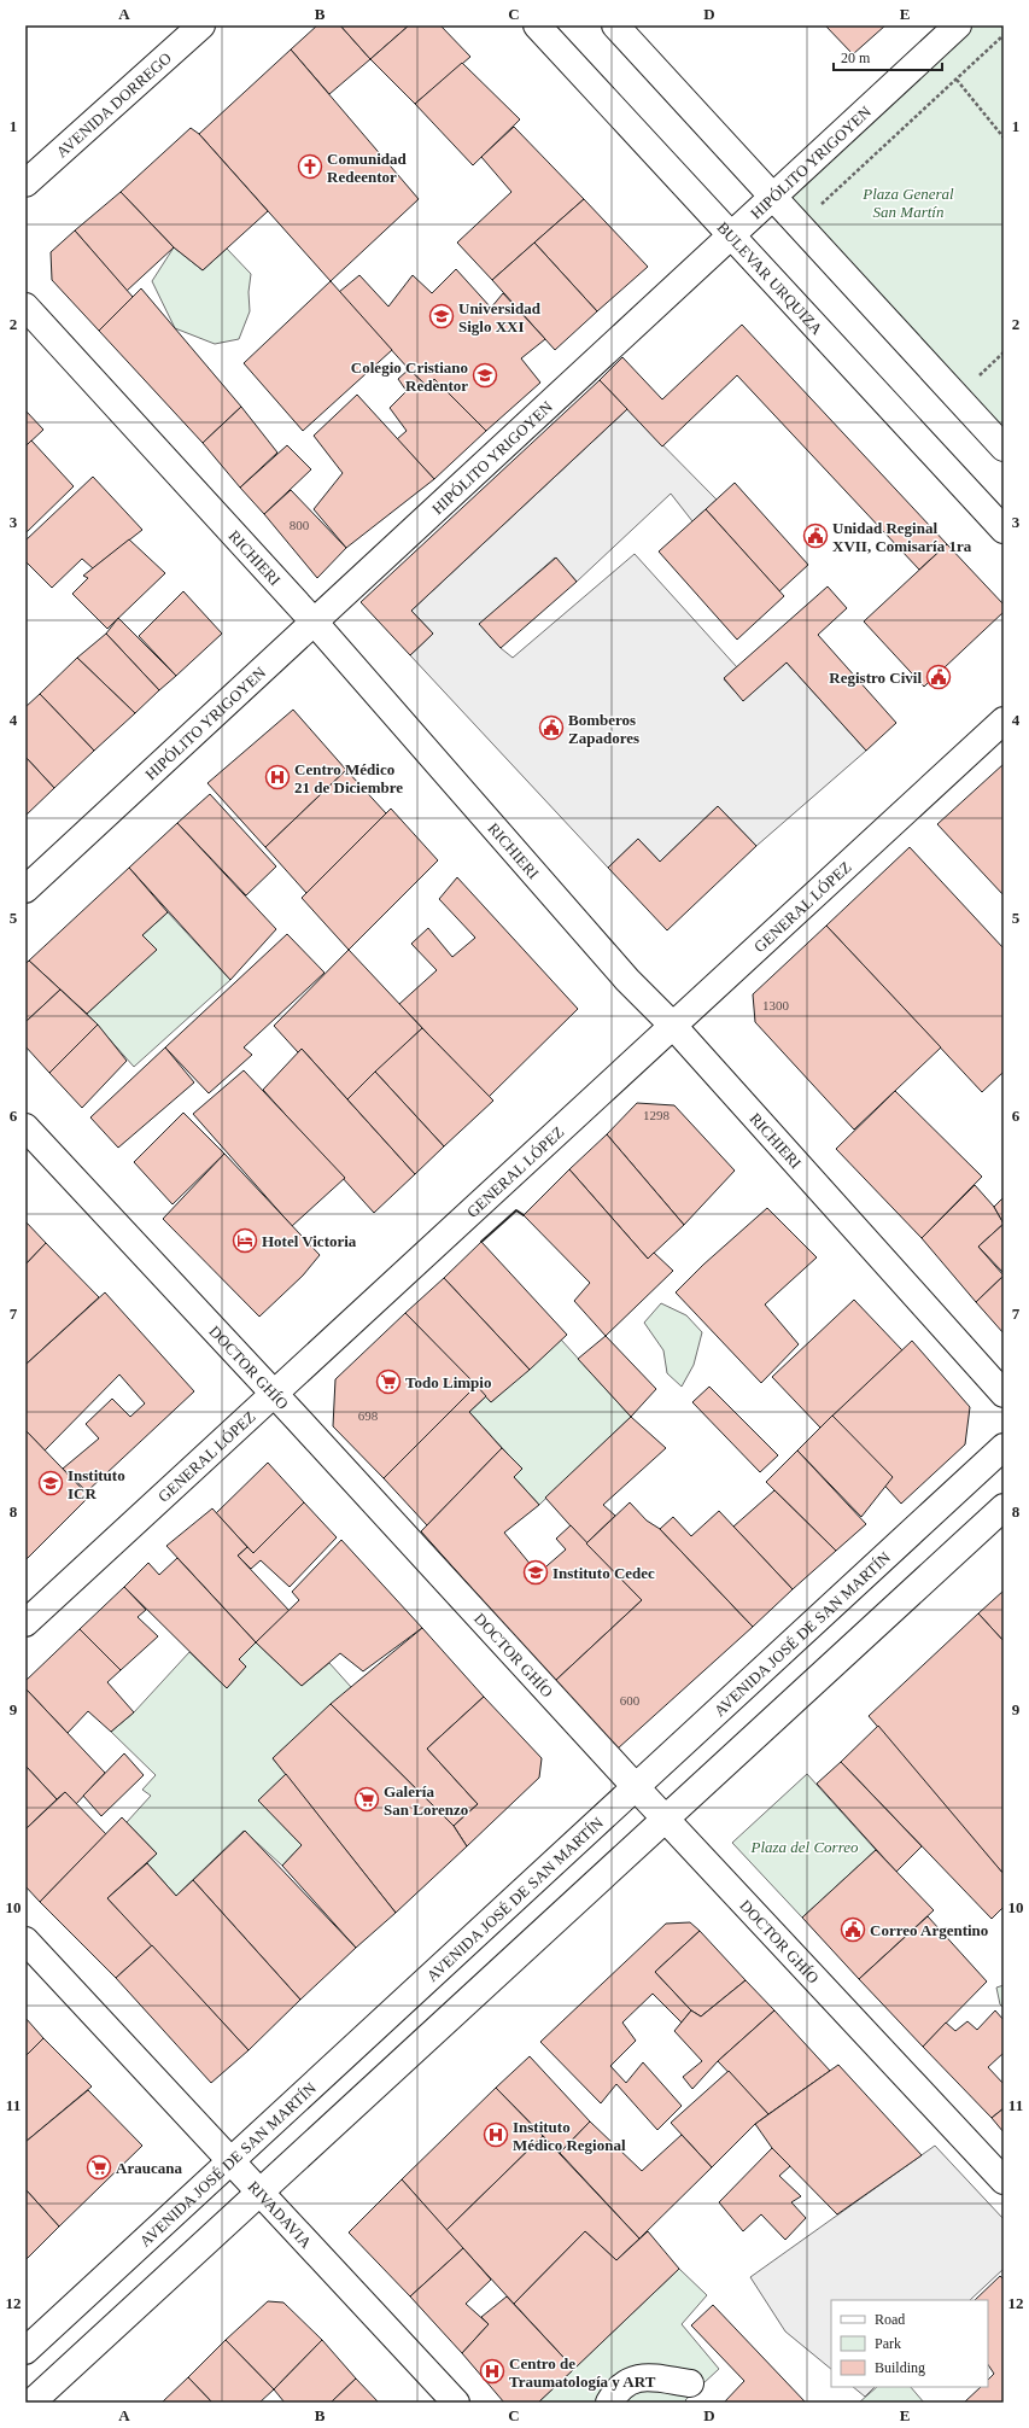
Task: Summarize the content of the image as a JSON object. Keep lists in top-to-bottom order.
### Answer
{
  "streets": {
    "street": [
      "AVENIDA DORREGO",
      "HIPÓLITO YRIGOYEN",
      "BULEVAR URQUIZA",
      "RICHIERI",
      "GENERAL LÓPEZ",
      "DOCTOR GHÍO",
      "AVENIDA JOSÉ DE SAN MARTÍN",
      "RIVADAVIA"
    ]
  },
  "crossings": [
    ["HIPÓLITO YRIGOYEN", "BULEVAR URQUIZA"],
    ["HIPÓLITO YRIGOYEN", "RICHIERI"],
    ["RICHIERI", "GENERAL LÓPEZ"],
    ["GENERAL LÓPEZ", "DOCTOR GHÍO"],
    ["DOCTOR GHÍO", "AVENIDA JOSÉ DE SAN MARTÍN"],
    ["AVENIDA JOSÉ DE SAN MARTÍN", "RIVADAVIA"]
  ],
  "parks": ["Plaza General San Martín", "Plaza del Correo"],
  "places": {
    "church": ["Comunidad Redeentor"],
    "school or university": [
      "Universidad Siglo XXI",
      "Colegio Cristiano Redentor",
      "Instituto ICR",
      "Instituto Cedec"
    ],
    "public building": [
      "Unidad Reginal XVII, Comisaría 1ra",
      "Registro Civil",
      "Bomberos Zapadores",
      "Correo Argentino"
    ],
    "hospital": ["Centro Médico 21 de Diciembre", "Instituto Médico Regional", "Centro de Traumatología y ART"],
    "hotel": ["Hotel Victoria"],
    "supermarket": ["Todo Limpio", "Galería San Lorenzo", "Araucana"]
  },
  "house_numbers": [
    "800",
    "1300",
    "1298",
    "698",
    "600"
  ],
  "legend": ["Road", "Park", "Building"],
  "scale_bar": "20 m",
  "grid": {
    "columns": [
      "A",
      "B",
      "C",
      "D",
      "E"
    ],
    "rows": [
      "1",
      "2",
      "3",
      "4",
      "5",
      "6",
      "7",
      "8",
      "9",
      "10",
      "11",
      "12"
    ]
  }
}
